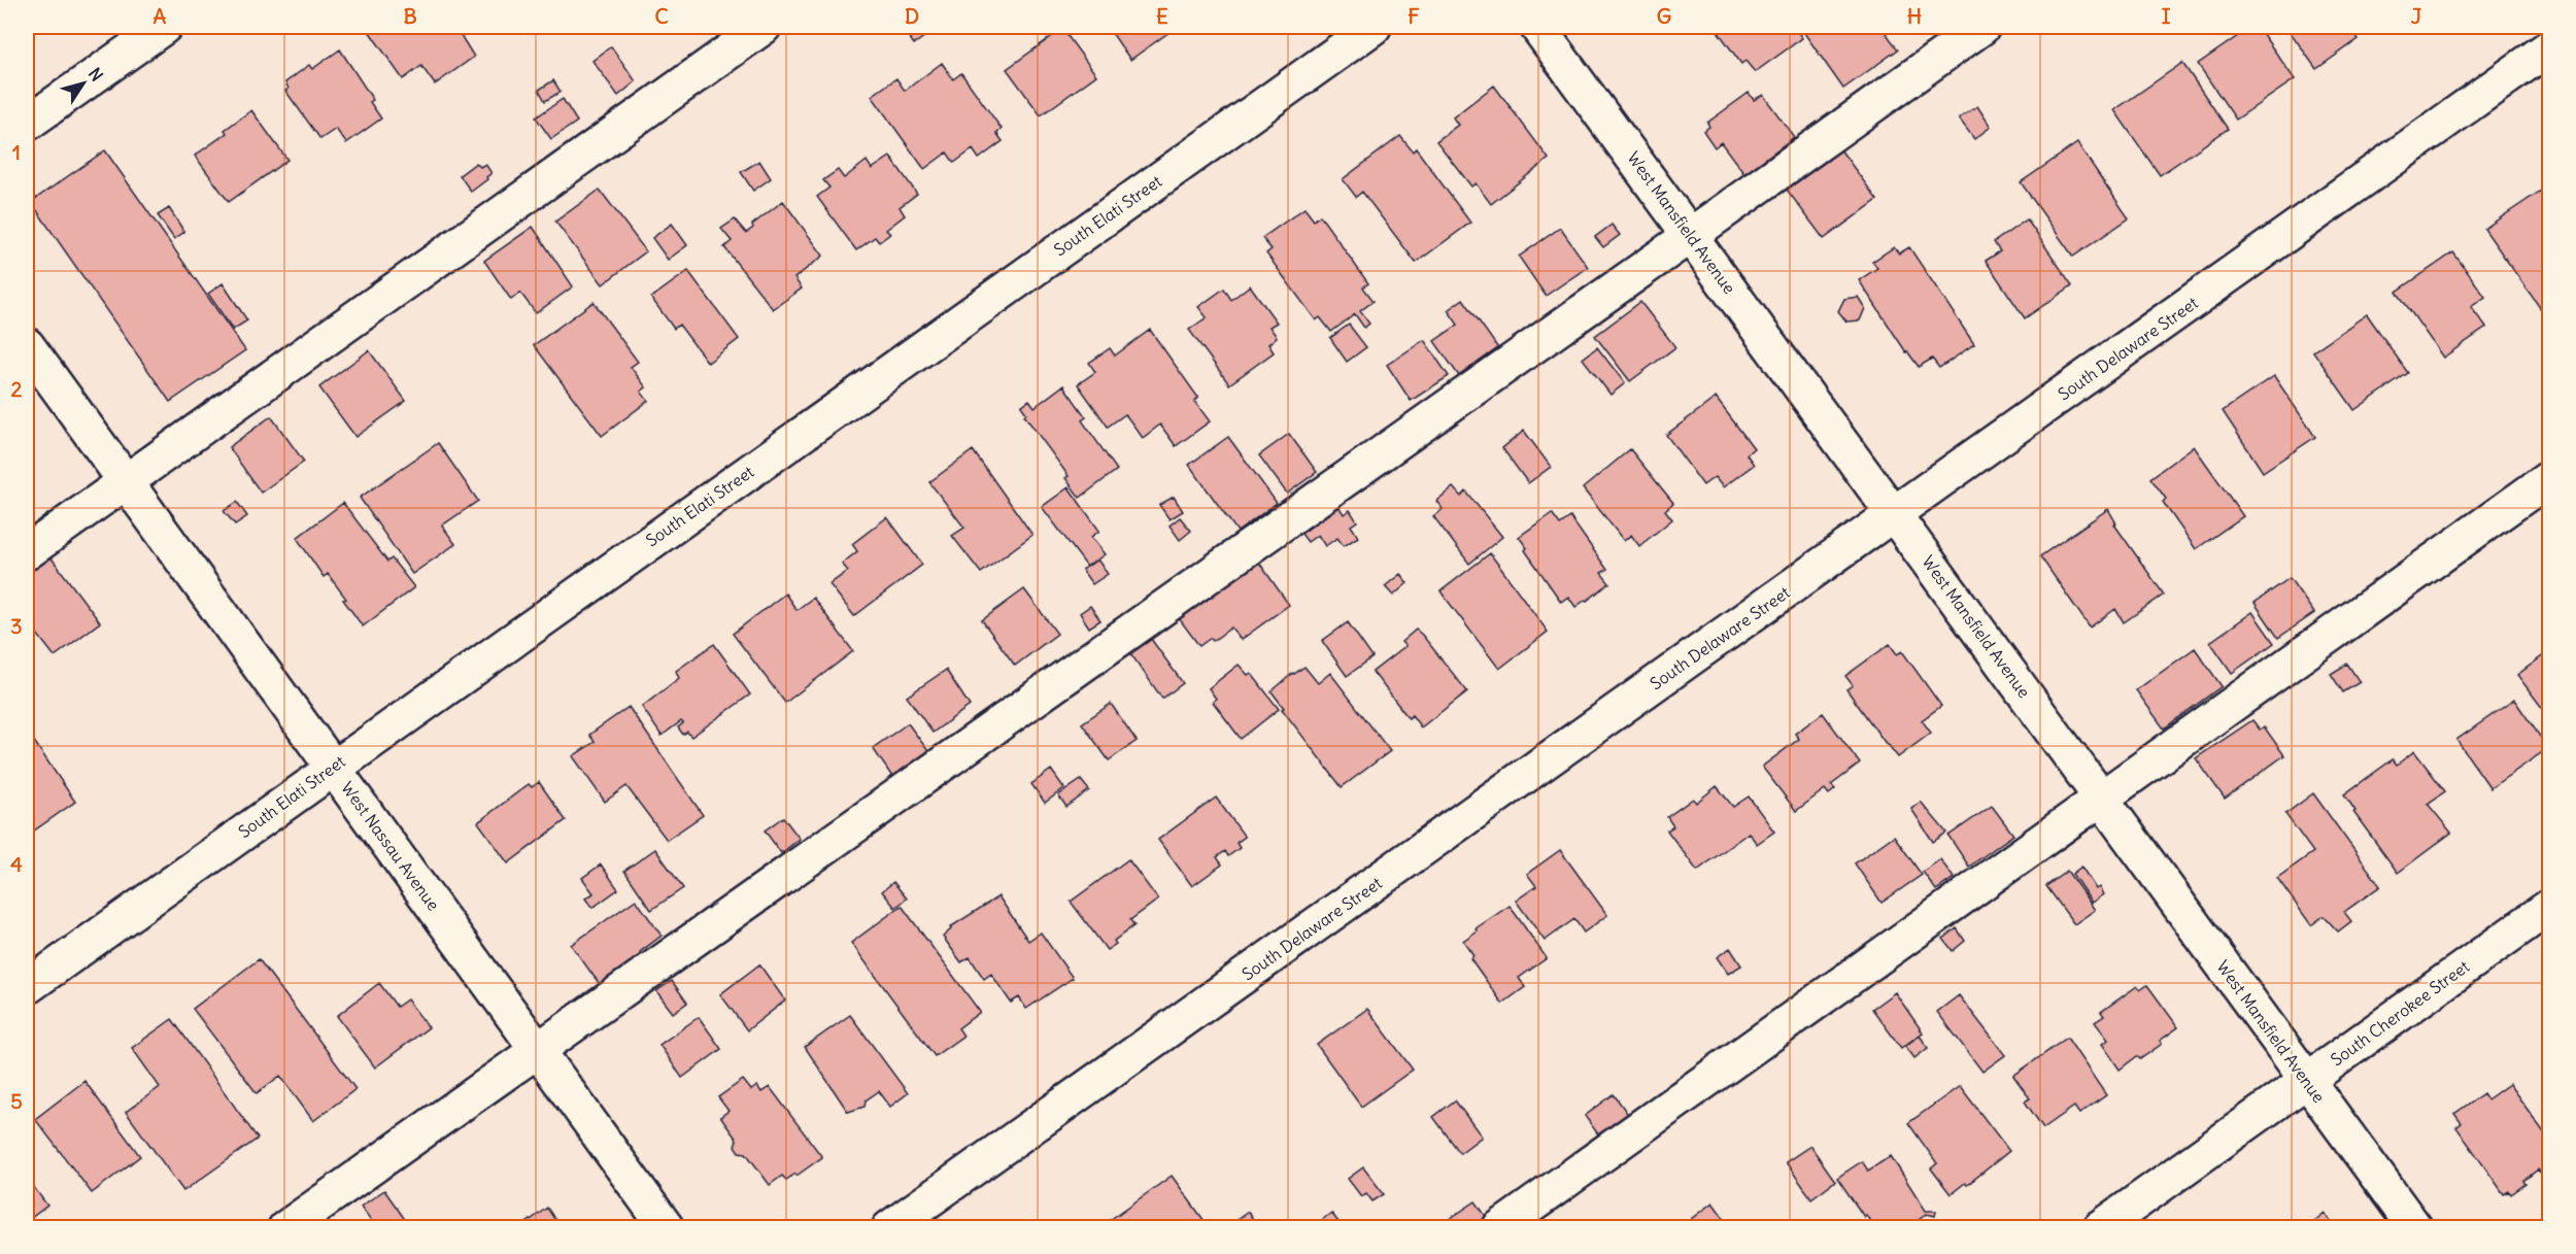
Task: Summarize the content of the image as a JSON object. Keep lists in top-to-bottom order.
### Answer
{
  "streets": {
    "street": [
      "South Elati Street",
      "West Mansfield Avenue",
      "South Delaware Street",
      "West Nassau Avenue",
      "South Cherokee Street"
    ]
  },
  "crossings": [
    ["South Elati Street", "West Nassau Avenue"],
    ["West Mansfield Avenue", "South Delaware Street"],
    ["West Mansfield Avenue", "South Cherokee Street"]
  ],
  "north": "top right",
  "grid": {
    "columns": [
      "A",
      "B",
      "C",
      "D",
      "E",
      "F",
      "G",
      "H",
      "I",
      "J"
    ],
    "rows": [
      "1",
      "2",
      "3",
      "4",
      "5"
    ]
  }
}
